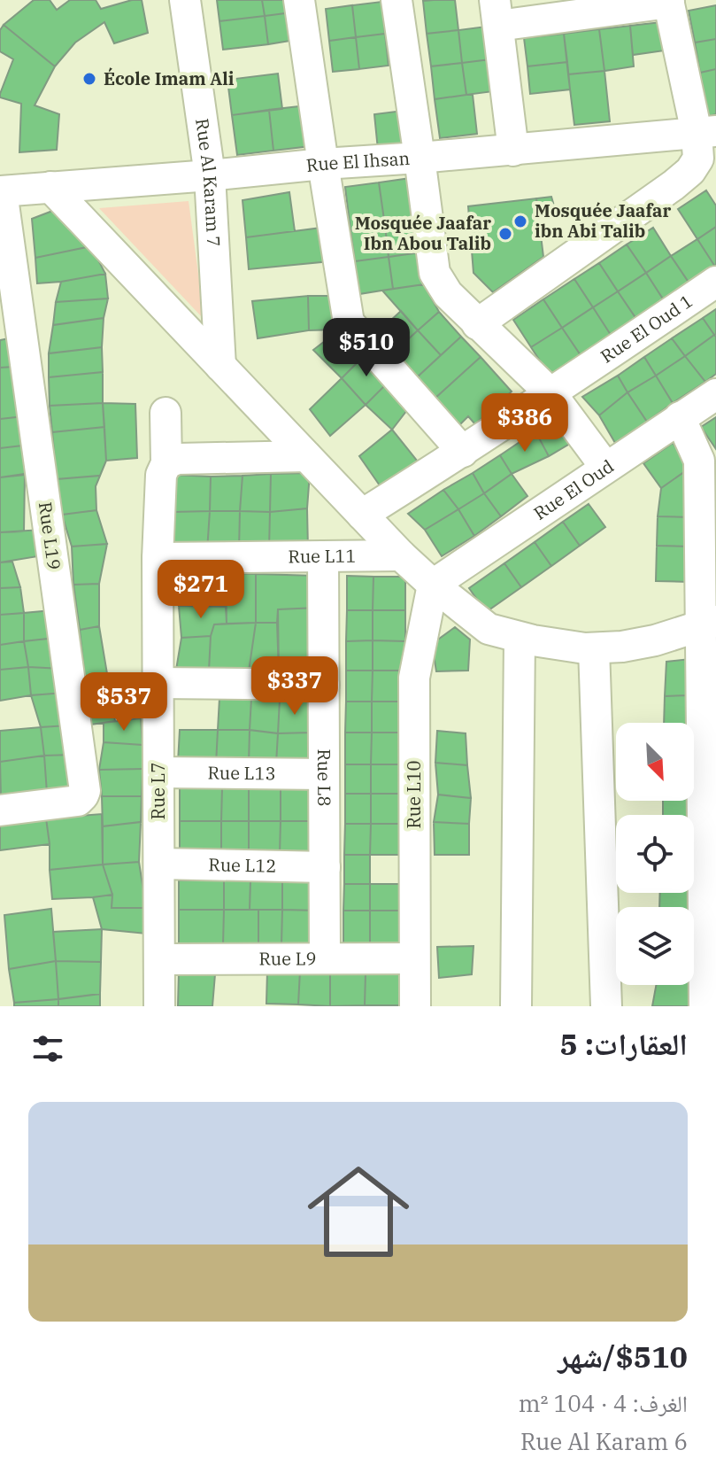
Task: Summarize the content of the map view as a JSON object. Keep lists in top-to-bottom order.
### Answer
{
  "streets": {
    "street": [
      "Rue El Ihsan",
      "Rue Al Karam 7",
      "Rue El Oud 1",
      "Rue El Oud",
      "Rue L19",
      "Rue L11",
      "Rue L13",
      "Rue L8",
      "Rue L7",
      "Rue L10",
      "Rue L12",
      "Rue L9"
    ]
  },
  "crossings": [
    ["Rue El Ihsan", "Rue Al Karam 7"],
    ["Rue El Ihsan", "Rue L19"],
    ["Rue El Oud", "Rue L10"],
    ["Rue L11", "Rue L8"],
    ["Rue L11", "Rue L7"],
    ["Rue L13", "Rue L8"],
    ["Rue L13", "Rue L7"],
    ["Rue L8", "Rue L12"],
    ["Rue L8", "Rue L9"],
    ["Rue L7", "Rue L12"],
    ["Rue L7", "Rue L9"],
    ["Rue L10", "Rue L9"]
  ],
  "places": ["École Imam Ali", "Mosquée Jaafar ibn Abi Talib", "Mosquée Jaafar Ibn Abou Talib"],
  "north": "bottom right",
  "page": {
    "price": [
      "$510",
      "$386",
      "$271",
      "$337",
      "$537"
    ],
    "heading": "العقارات: 5",
    "list": [
      {
        "name": "$510/شهر",
        "note": "الغرف: 4 · 104 m² · Rue Al Karam 6"
      }
    ]
  }
}
